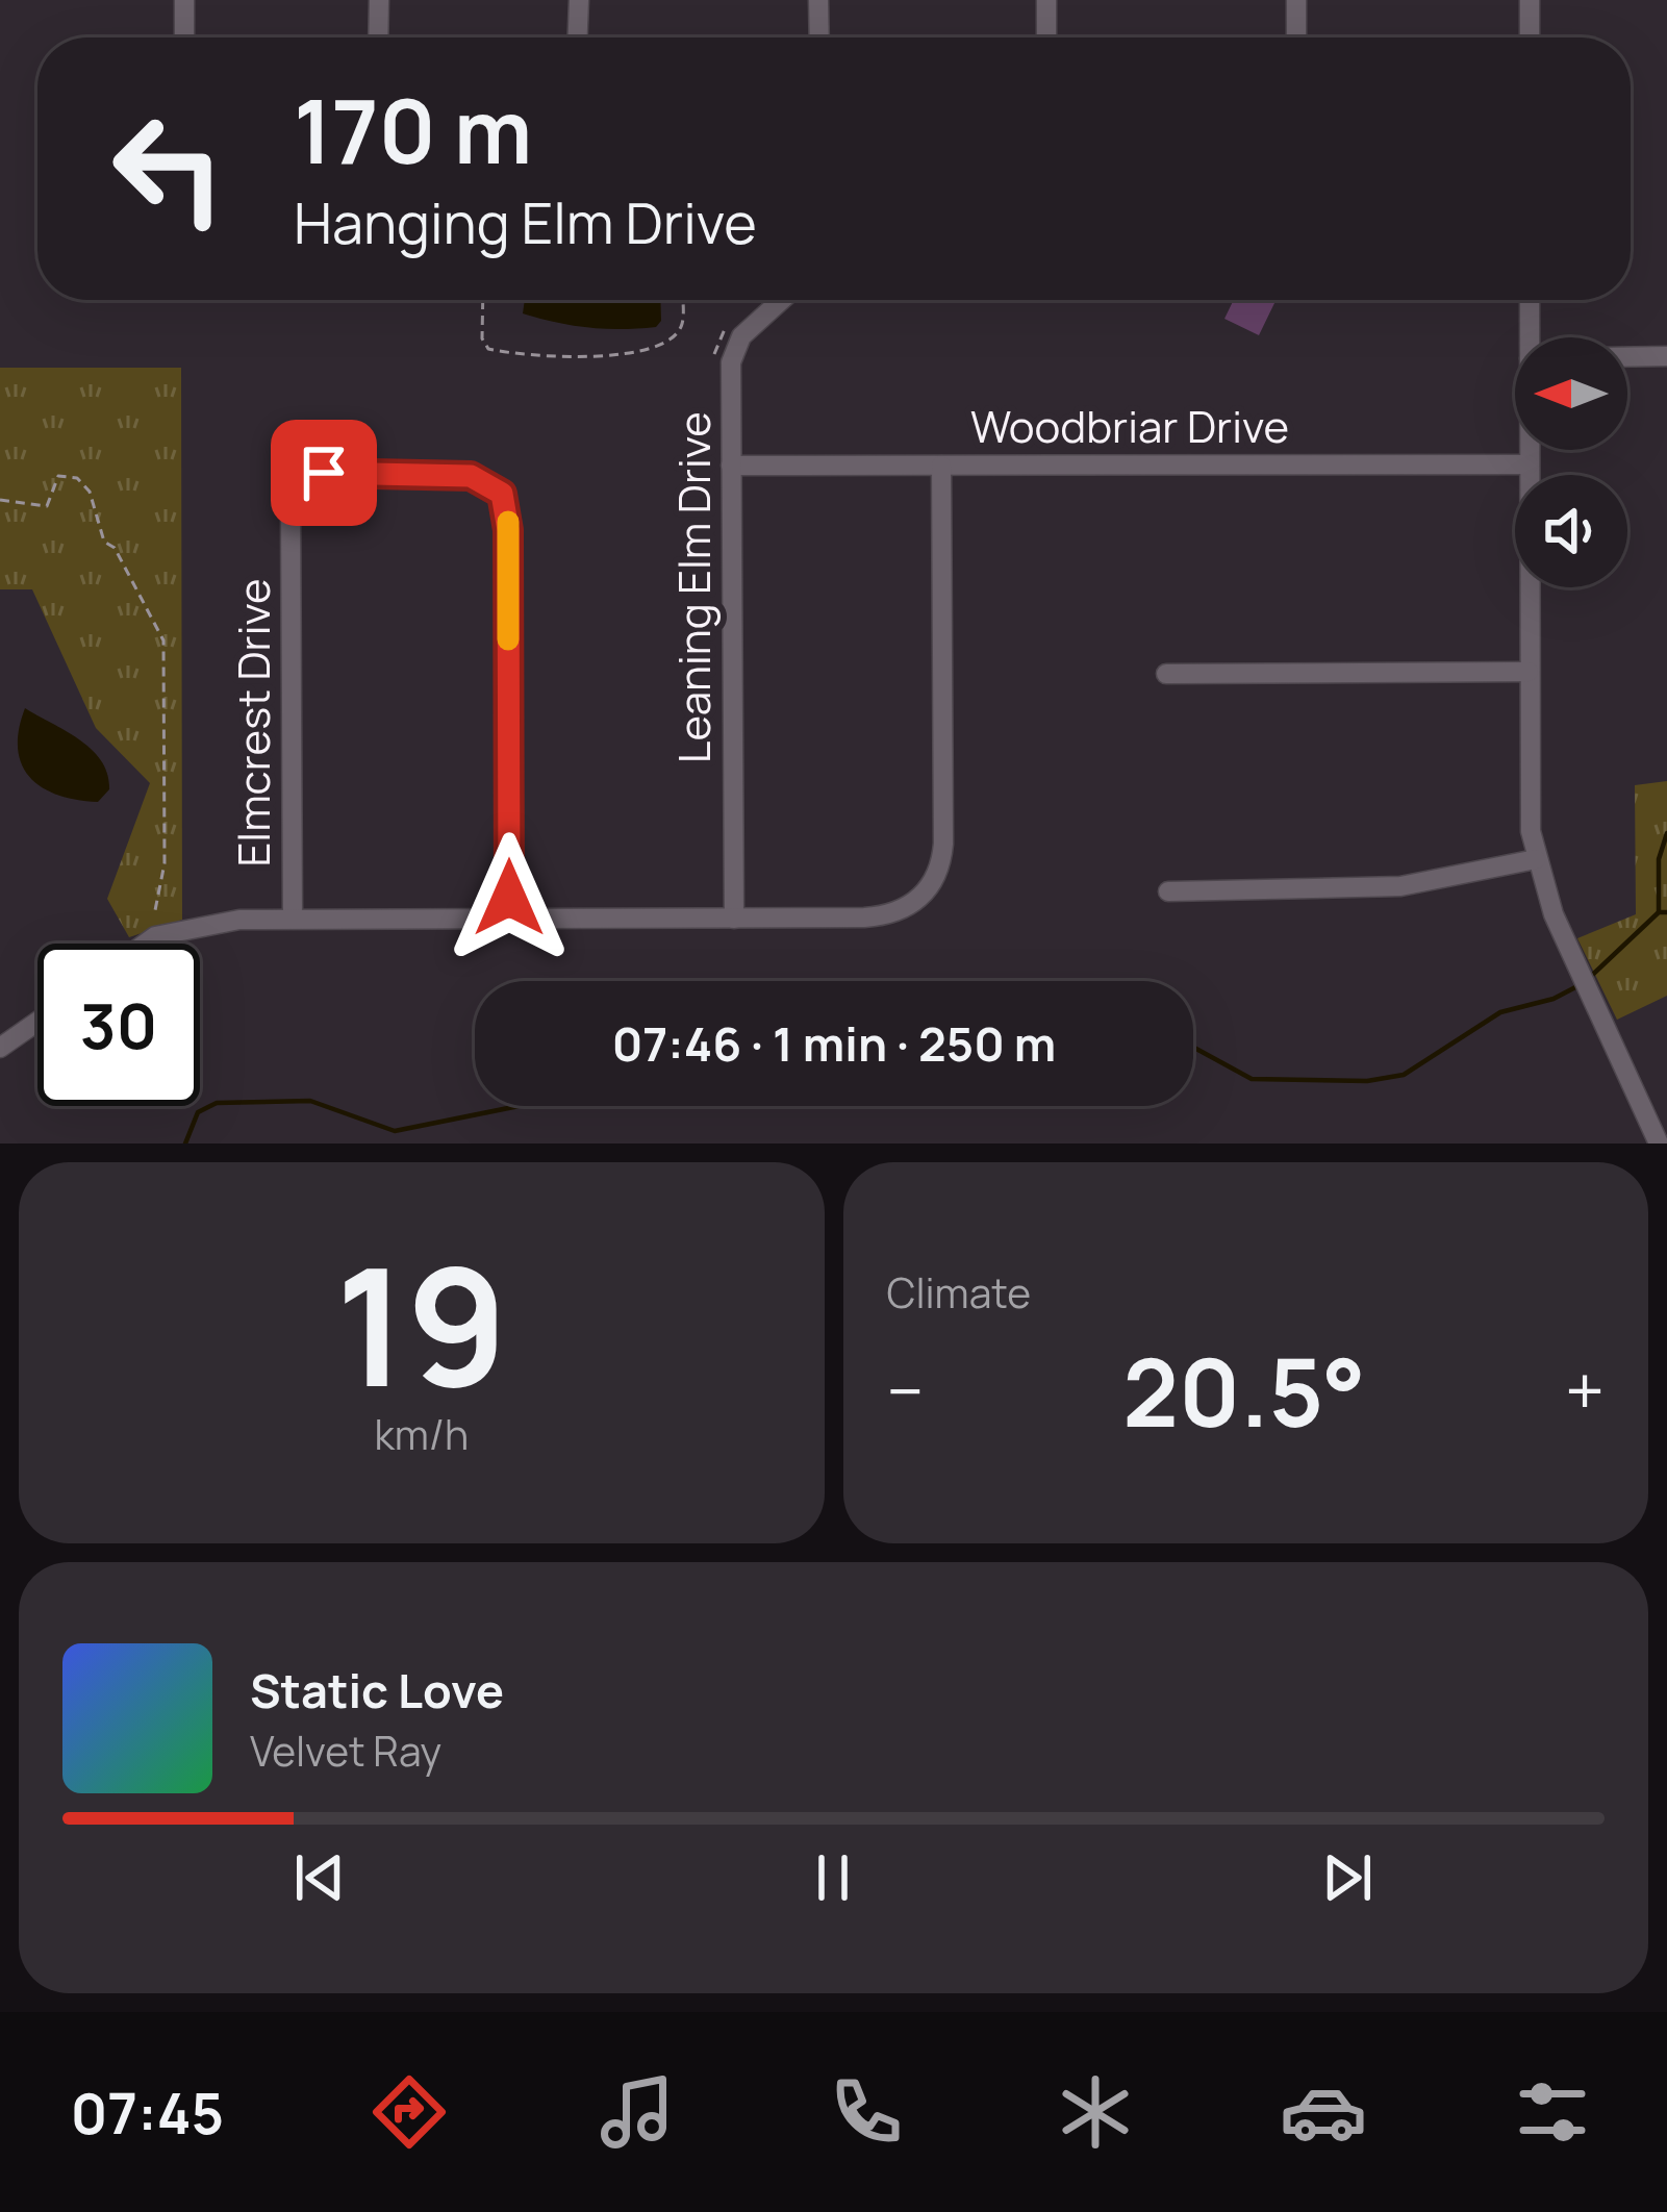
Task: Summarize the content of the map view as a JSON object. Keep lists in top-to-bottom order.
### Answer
{
  "streets": {
    "street": ["Woodbriar Drive", "Leaning Elm Drive", "Elmcrest Drive"]
  },
  "crossings": [
    ["Woodbriar Drive", "Leaning Elm Drive"]
  ],
  "north": "left",
  "page": {
    "turn": ["170 m", "Hanging Elm Drive"],
    "limit": "30",
    "trip": "07:46 · 1 min · 250 m",
    "tile": [
      ["19", "km/h"],
      "Climate"
    ],
    "heat": ["−", "20.5°", "+"],
    "song": ["Static Love", "Velvet Ray"],
    "tabs": "07:45"
  }
}
